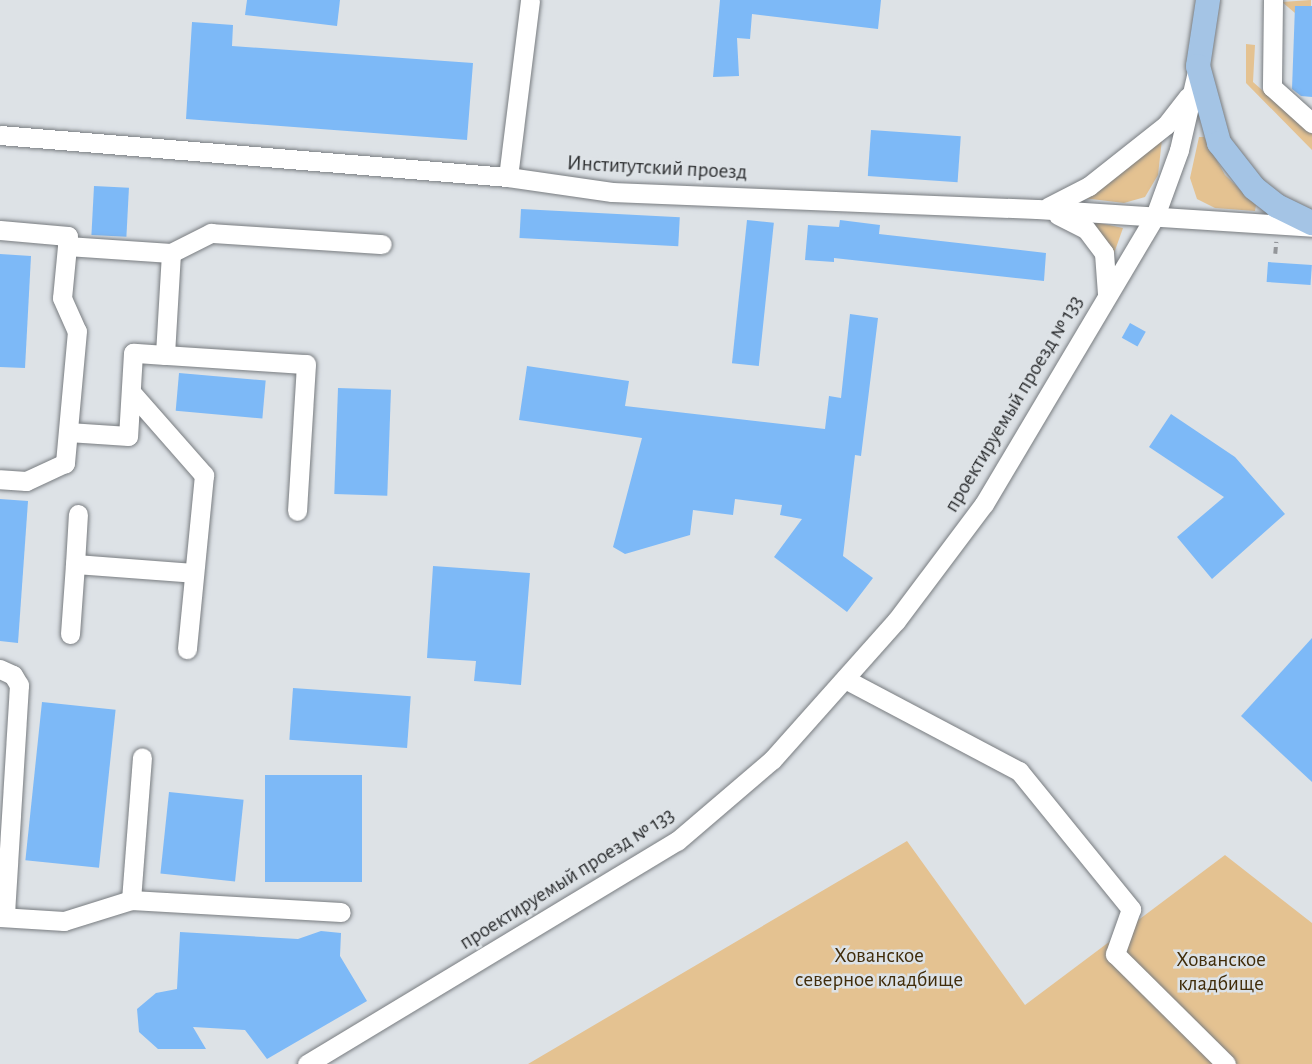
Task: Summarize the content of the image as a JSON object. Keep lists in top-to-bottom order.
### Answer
{
  "streets": {
    "street": ["Институтский проезд", "проектируемый проезд № 133"]
  },
  "crossings": [
    ["Институтский проезд", "проектируемый проезд № 133"]
  ],
  "parks": ["Хованское северное кладбище", "Хованское кладбище"]
}
